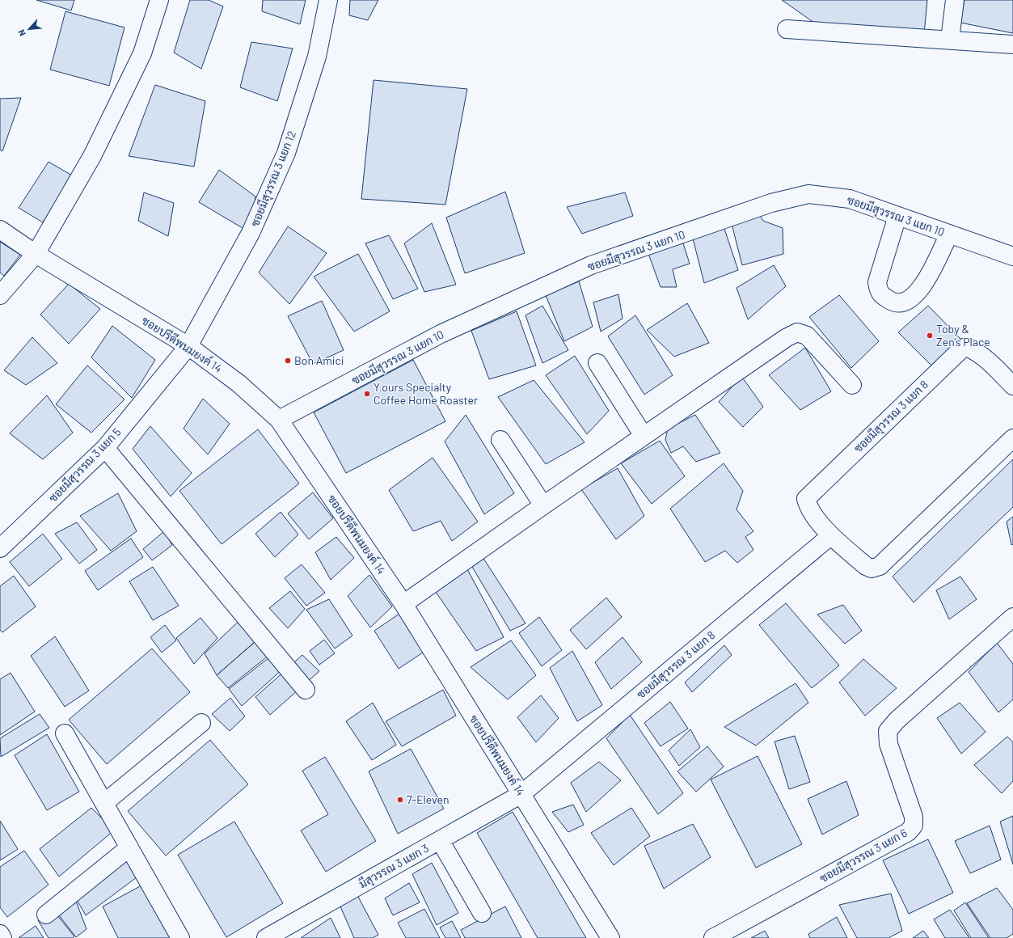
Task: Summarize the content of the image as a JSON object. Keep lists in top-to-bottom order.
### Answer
{
  "streets": {
    "street": [
      "ซอยมีสุวรรณ 3 แยก 12",
      "ซอยมีสุวรรณ 3 แยก 10",
      "ซอยปรีดีพนมยงค์ 14",
      "ซอยมีสุวรรณ 3 แยก 8",
      "ซอยมีสุวรรณ 3 แยก 5",
      "ซอยมีสุวรรณ 3 แยก 6",
      "มีสุวรรณ 3 แยก 3"
    ]
  },
  "crossings": [
    ["ซอยมีสุวรรณ 3 แยก 12", "ซอยปรีดีพนมยงค์ 14"],
    ["ซอยมีสุวรรณ 3 แยก 12", "ซอยมีสุวรรณ 3 แยก 5"],
    ["ซอยมีสุวรรณ 3 แยก 10", "ซอยปรีดีพนมยงค์ 14"],
    ["ซอยปรีดีพนมยงค์ 14", "ซอยมีสุวรรณ 3 แยก 8"],
    ["ซอยปรีดีพนมยงค์ 14", "ซอยมีสุวรรณ 3 แยก 5"],
    ["ซอยปรีดีพนมยงค์ 14", "มีสุวรรณ 3 แยก 3"],
    ["ซอยมีสุวรรณ 3 แยก 8", "มีสุวรรณ 3 แยก 3"]
  ],
  "places": [
    "Toby & Zen's Place",
    "Bon Amici",
    "Y.ours Specialty Coffee Home Roaster",
    "7-Eleven"
  ],
  "north": "bottom left"
}
